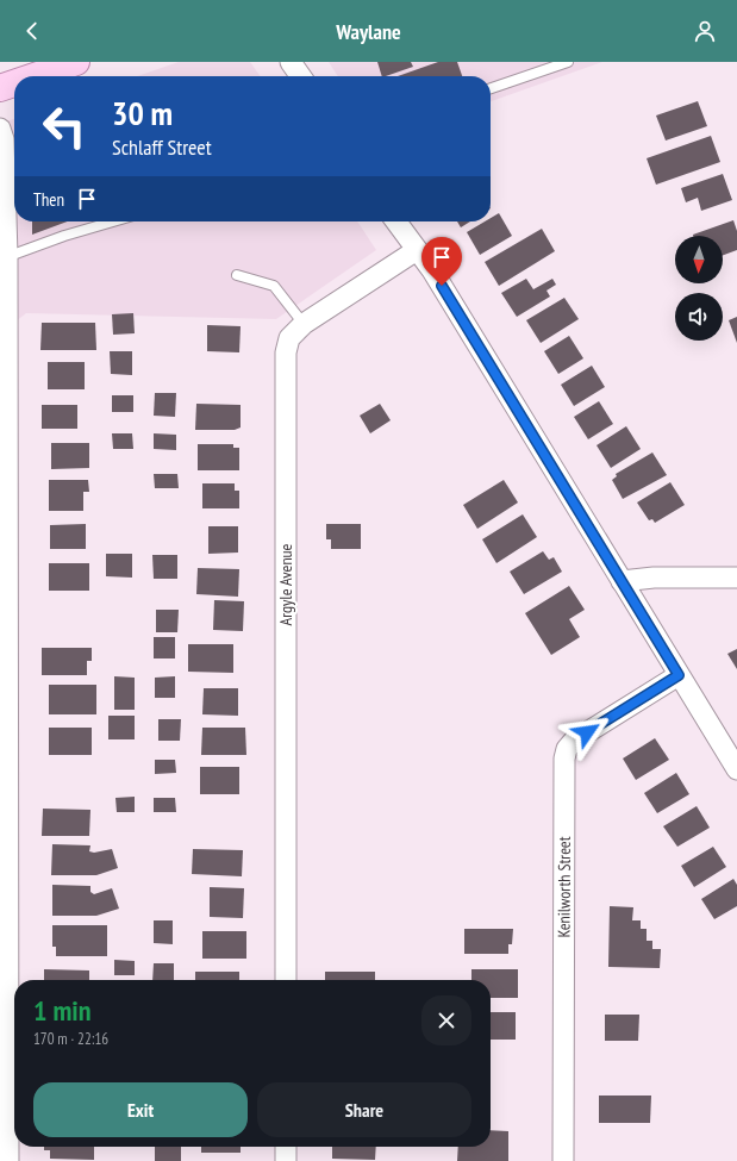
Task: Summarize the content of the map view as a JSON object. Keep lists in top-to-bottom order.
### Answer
{
  "streets": {
    "street": ["Argyle Avenue", "Kenilworth Street"]
  },
  "north": "bottom",
  "page": {
    "header": "Waylane",
    "turn": ["30 m", "Schlaff Street"],
    "then": "Then",
    "heading": ["1 min", "170 m · 22:16"],
    "buttons": ["Exit", "Share"]
  }
}
